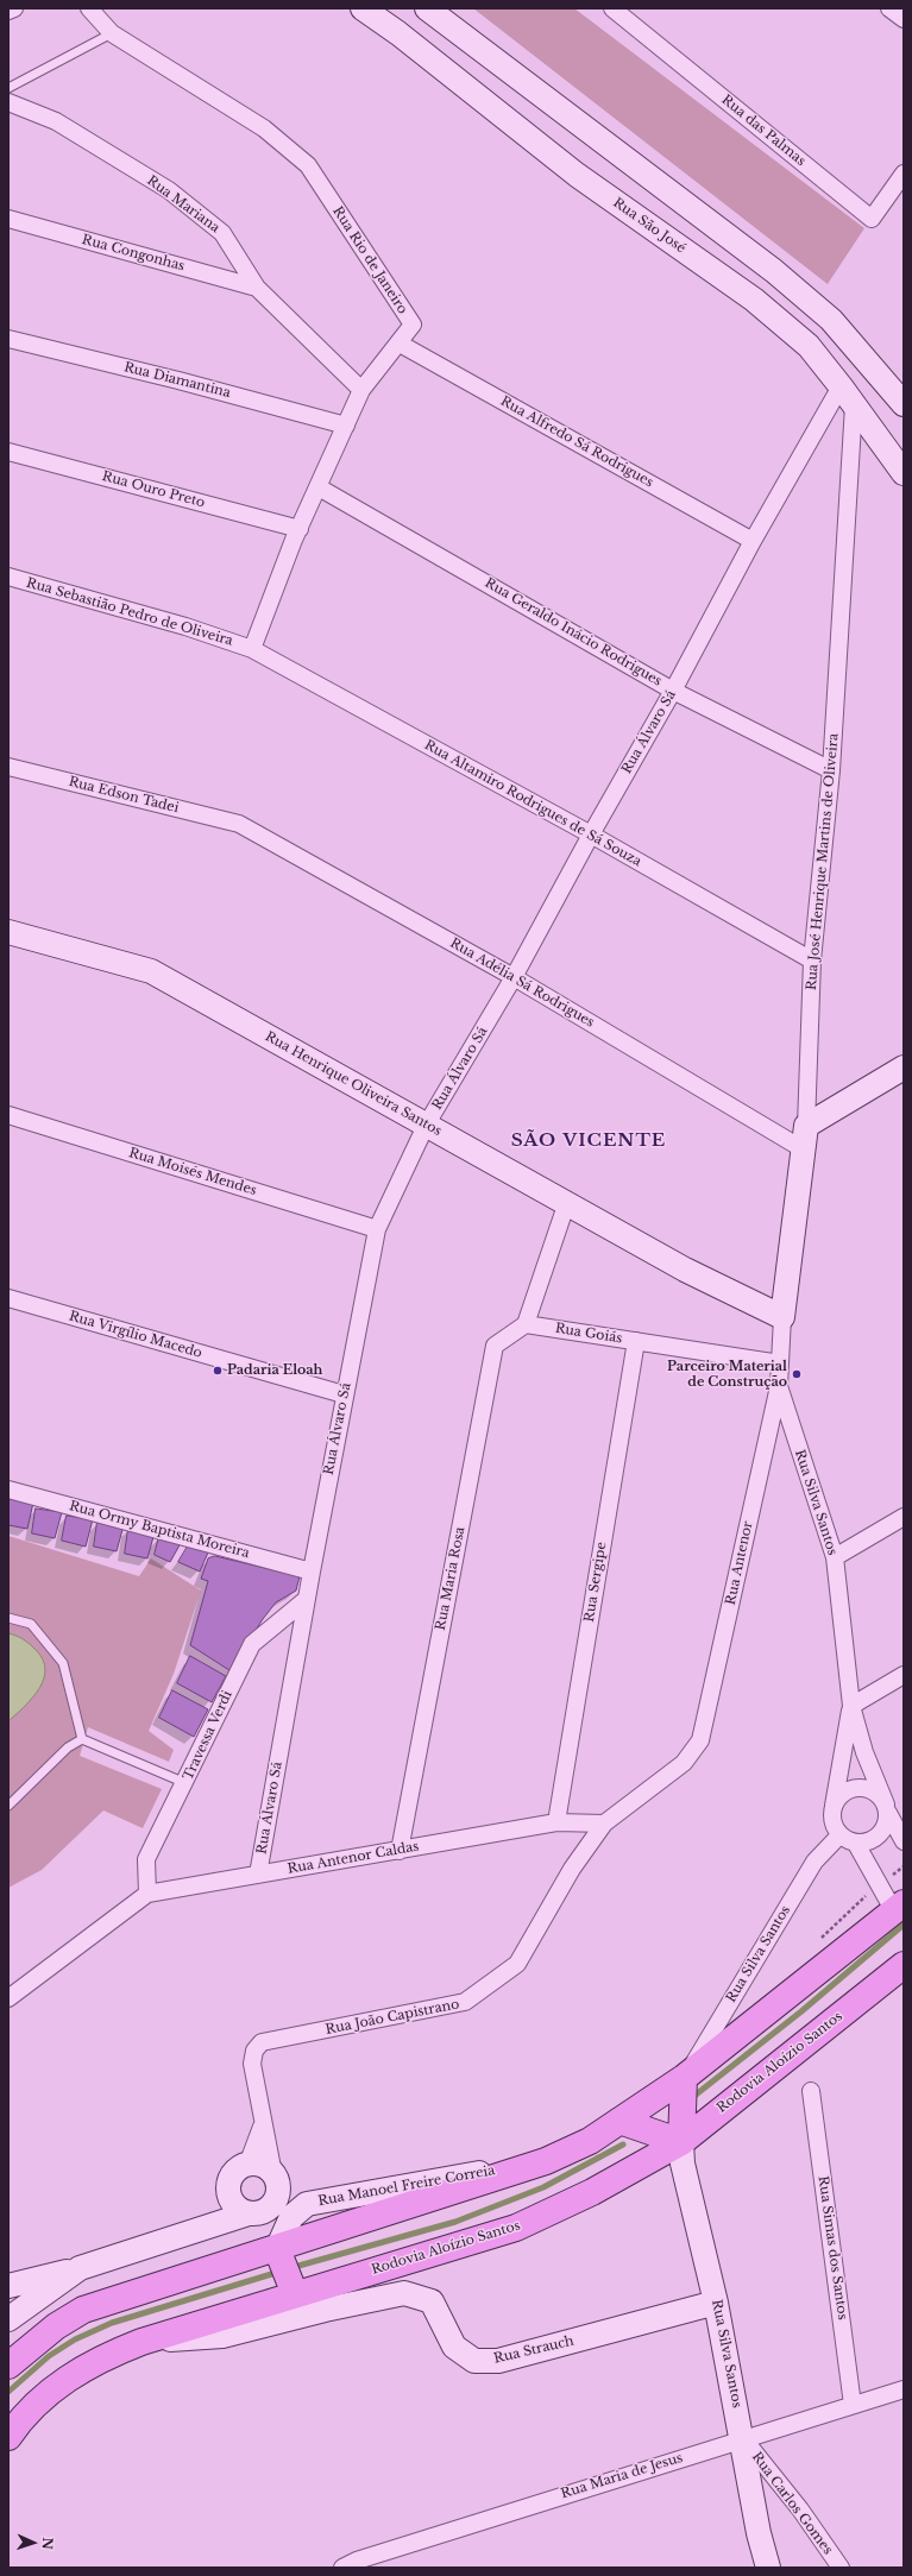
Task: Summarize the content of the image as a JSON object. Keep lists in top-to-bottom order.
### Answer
{
  "streets": {
    "main road": ["Rodovia Aloízio Santos"],
    "street": [
      "Rua das Palmas",
      "Rua Mariana",
      "Rua São José",
      "Rua Congonhas",
      "Rua Rio de Janeiro",
      "Rua Diamantina",
      "Rua Alfredo Sá Rodrigues",
      "Rua Ouro Preto",
      "Rua Sebastião Pedro de Oliveira",
      "Rua Geraldo Inácio Rodrigues",
      "Rua Álvaro Sá",
      "Rua Edson Tadei",
      "Rua Altamiro Rodrigues de Sá Souza",
      "Rua José Henrique Martins de Oliveira",
      "Rua Adélia Sá Rodrigues",
      "Rua Henrique Oliveira Santos",
      "Rua Moisés Mendes",
      "Rua Goiás",
      "Rua Virgílio Macedo",
      "Rua Silva Santos",
      "Rua Ormy Baptista Moreira",
      "Rua Antenor",
      "Rua Maria Rosa",
      "Rua Sergipe",
      "Travessa Verdi",
      "Rua Antenor Caldas",
      "Rua João Capistrano",
      "Rua Manoel Freire Correia",
      "Rua Simas dos Santos",
      "Rua Strauch",
      "Rua Maria de Jesus",
      "Rua Carlos Gomes"
    ]
  },
  "crossings": [
    ["Rua Mariana", "Rua Congonhas"],
    ["Rua Mariana", "Rua Rio de Janeiro"],
    ["Rua São José", "Rua Álvaro Sá"],
    ["Rua São José", "Rua José Henrique Martins de Oliveira"],
    ["Rua Rio de Janeiro", "Rua Diamantina"],
    ["Rua Rio de Janeiro", "Rua Alfredo Sá Rodrigues"],
    ["Rua Rio de Janeiro", "Rua Ouro Preto"],
    ["Rua Rio de Janeiro", "Rua Sebastião Pedro de Oliveira"],
    ["Rua Rio de Janeiro", "Rua Geraldo Inácio Rodrigues"],
    ["Rua Rio de Janeiro", "Rua Altamiro Rodrigues de Sá Souza"],
    ["Rua Alfredo Sá Rodrigues", "Rua Álvaro Sá"],
    ["Rua Sebastião Pedro de Oliveira", "Rua Altamiro Rodrigues de Sá Souza"],
    ["Rua Geraldo Inácio Rodrigues", "Rua Álvaro Sá"],
    ["Rua Geraldo Inácio Rodrigues", "Rua José Henrique Martins de Oliveira"],
    ["Rua Álvaro Sá", "Rua Altamiro Rodrigues de Sá Souza"],
    ["Rua Álvaro Sá", "Rua Adélia Sá Rodrigues"],
    ["Rua Álvaro Sá", "Rua Henrique Oliveira Santos"],
    ["Rua Álvaro Sá", "Rua Moisés Mendes"],
    ["Rua Álvaro Sá", "Rua Virgílio Macedo"],
    ["Rua Álvaro Sá", "Rua Ormy Baptista Moreira"],
    ["Rua Álvaro Sá", "Travessa Verdi"],
    ["Rua Álvaro Sá", "Rua Antenor Caldas"],
    ["Rua Edson Tadei", "Rua Adélia Sá Rodrigues"],
    ["Rua Altamiro Rodrigues de Sá Souza", "Rua José Henrique Martins de Oliveira"],
    ["Rua José Henrique Martins de Oliveira", "Rua Adélia Sá Rodrigues"],
    ["Rua José Henrique Martins de Oliveira", "Rua Henrique Oliveira Santos"],
    ["Rua Goiás", "Rua Maria Rosa"],
    ["Rua Goiás", "Rua Sergipe"],
    ["Rua Silva Santos", "Rua Antenor"],
    ["Rua Silva Santos", "Rodovia Aloízio Santos"],
    ["Rua Silva Santos", "Rua Strauch"],
    ["Rua Silva Santos", "Rua Maria de Jesus"],
    ["Rua Silva Santos", "Rua Carlos Gomes"],
    ["Rua Antenor", "Rua Antenor Caldas"],
    ["Rua Antenor", "Rua João Capistrano"],
    ["Rua Maria Rosa", "Rua Antenor Caldas"],
    ["Rua Sergipe", "Rua Antenor Caldas"],
    ["Travessa Verdi", "Rua Antenor Caldas"],
    ["Rua Antenor Caldas", "Rua João Capistrano"],
    ["Rua João Capistrano", "Rua Manoel Freire Correia"],
    ["Rodovia Aloízio Santos", "Rua Manoel Freire Correia"],
    ["Rodovia Aloízio Santos", "Rua Strauch"],
    ["Rua Simas dos Santos", "Rua Maria de Jesus"],
    ["Rua Maria de Jesus", "Rua Carlos Gomes"]
  ],
  "districts": ["SÃO VICENTE"],
  "places": ["Padaria Eloah", "Parceiro Material de Construção"],
  "north": "right"
}
